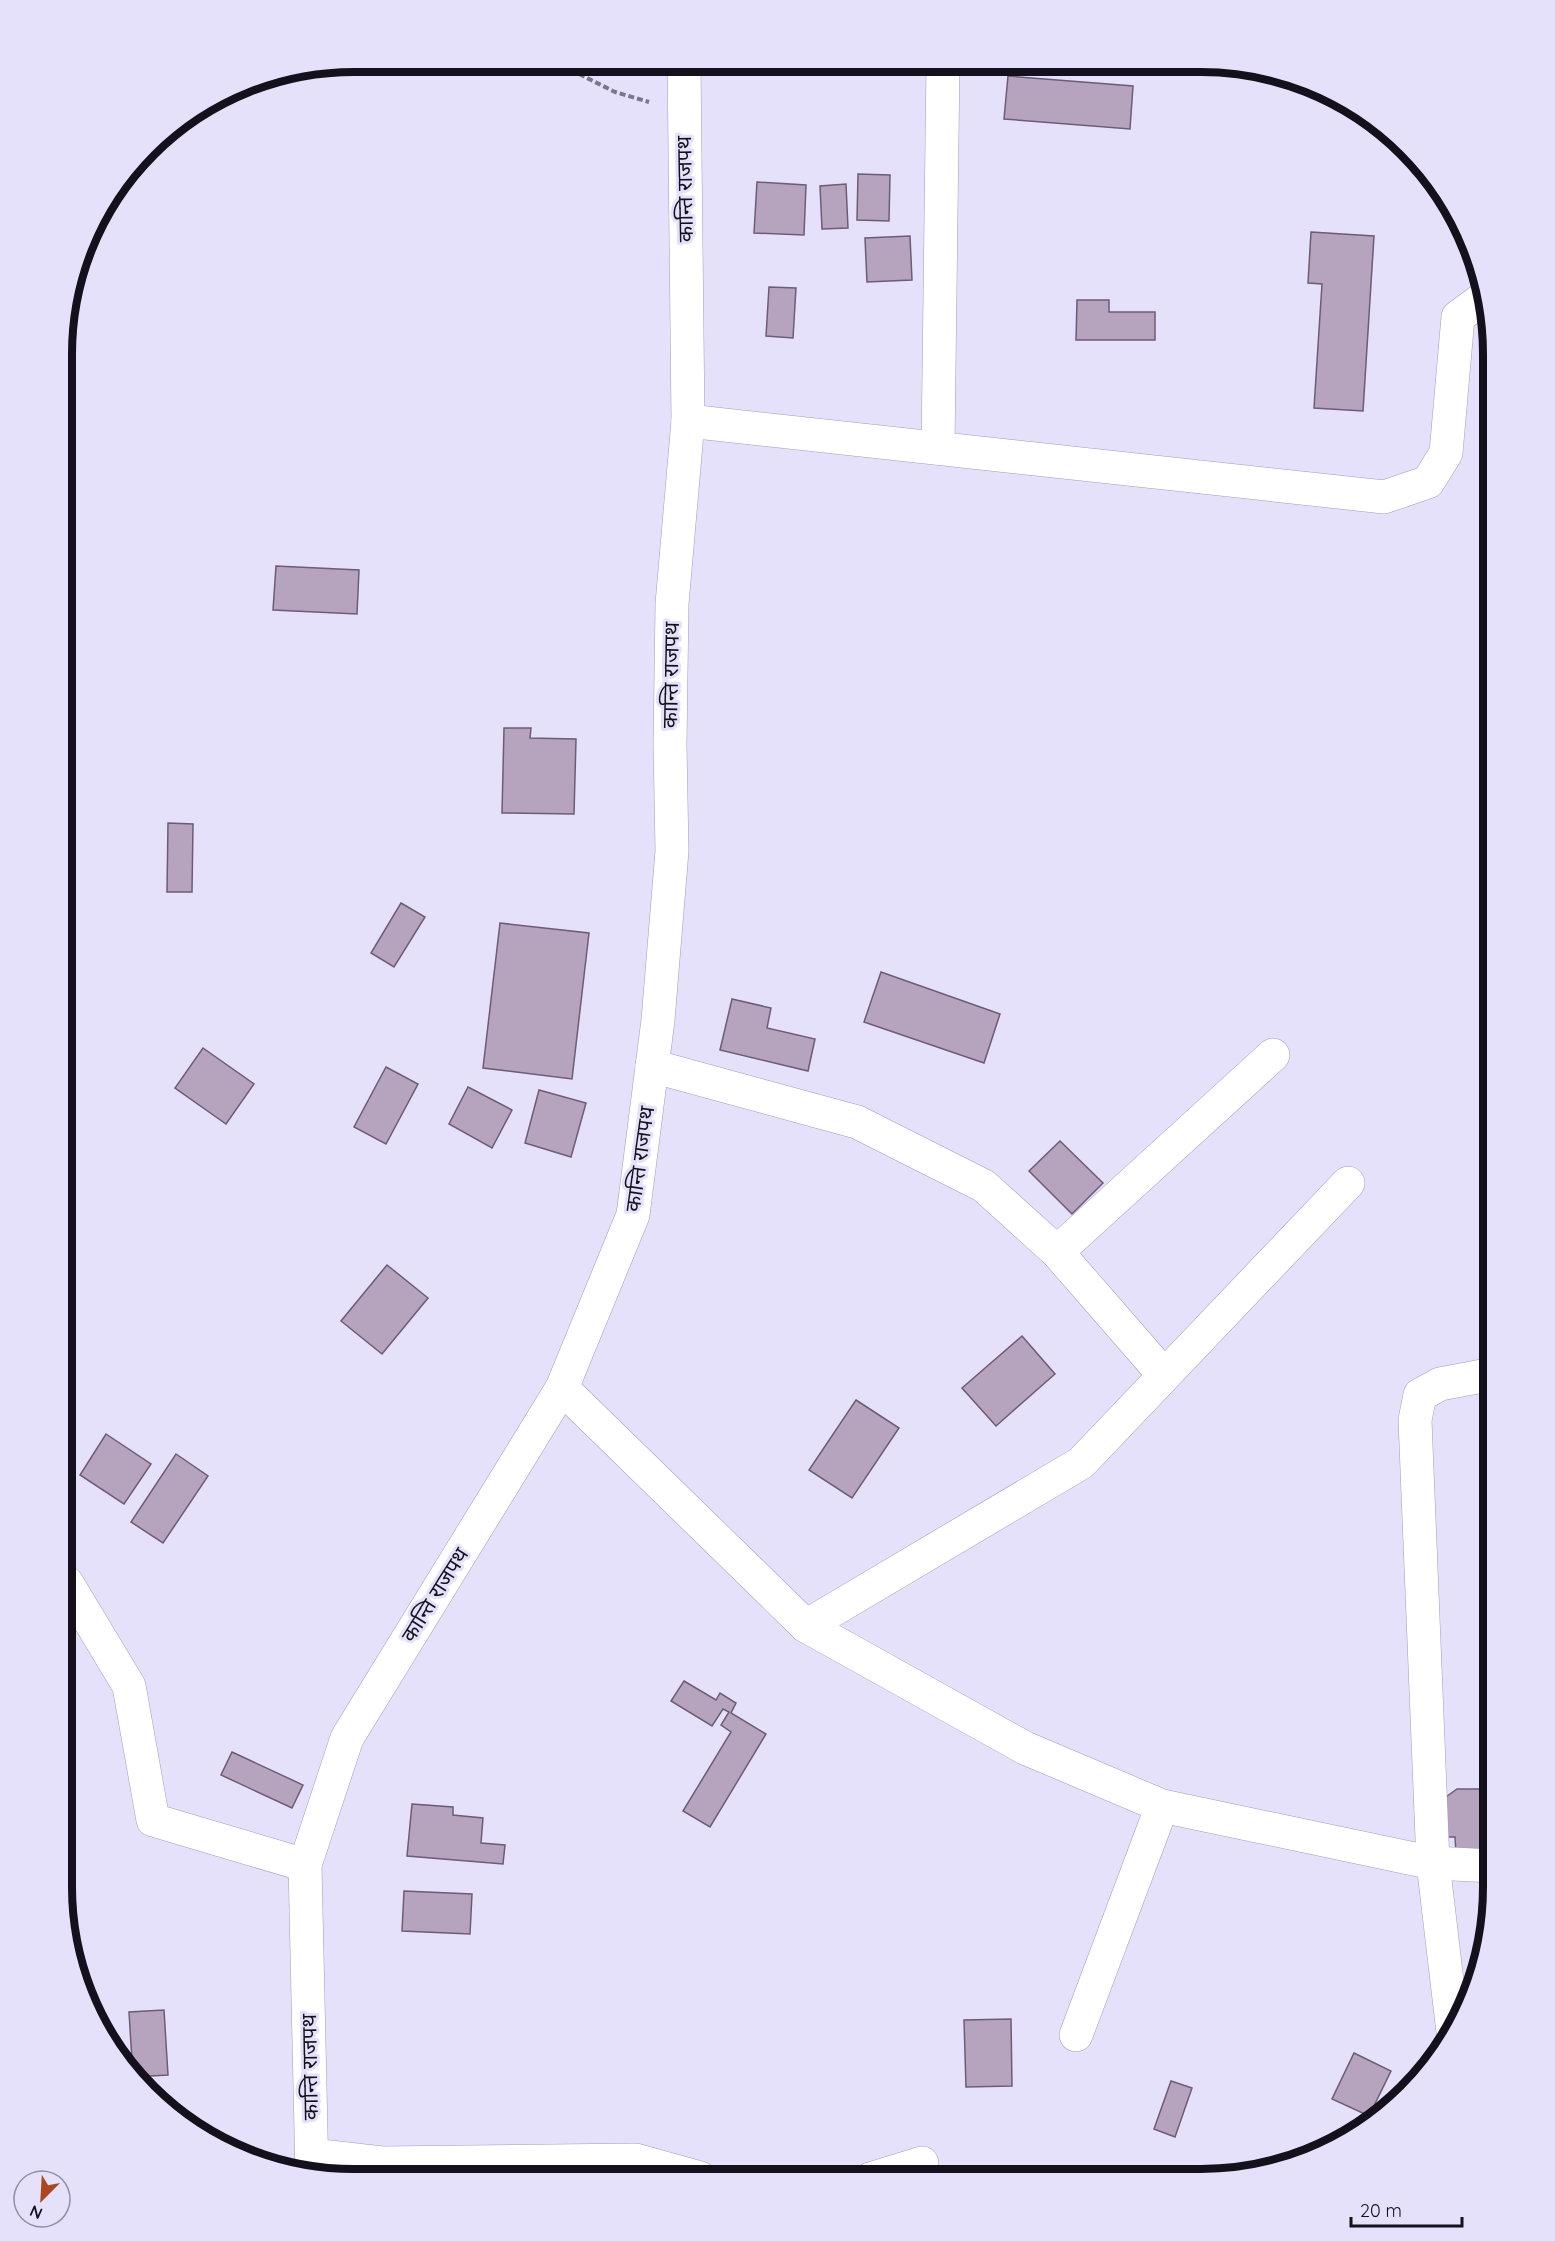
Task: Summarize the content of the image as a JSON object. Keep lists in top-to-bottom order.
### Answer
{
  "streets": {
    "street": ["कान्ति राजपथ"]
  },
  "scale_bar": "20 m",
  "north": "bottom left"
}
